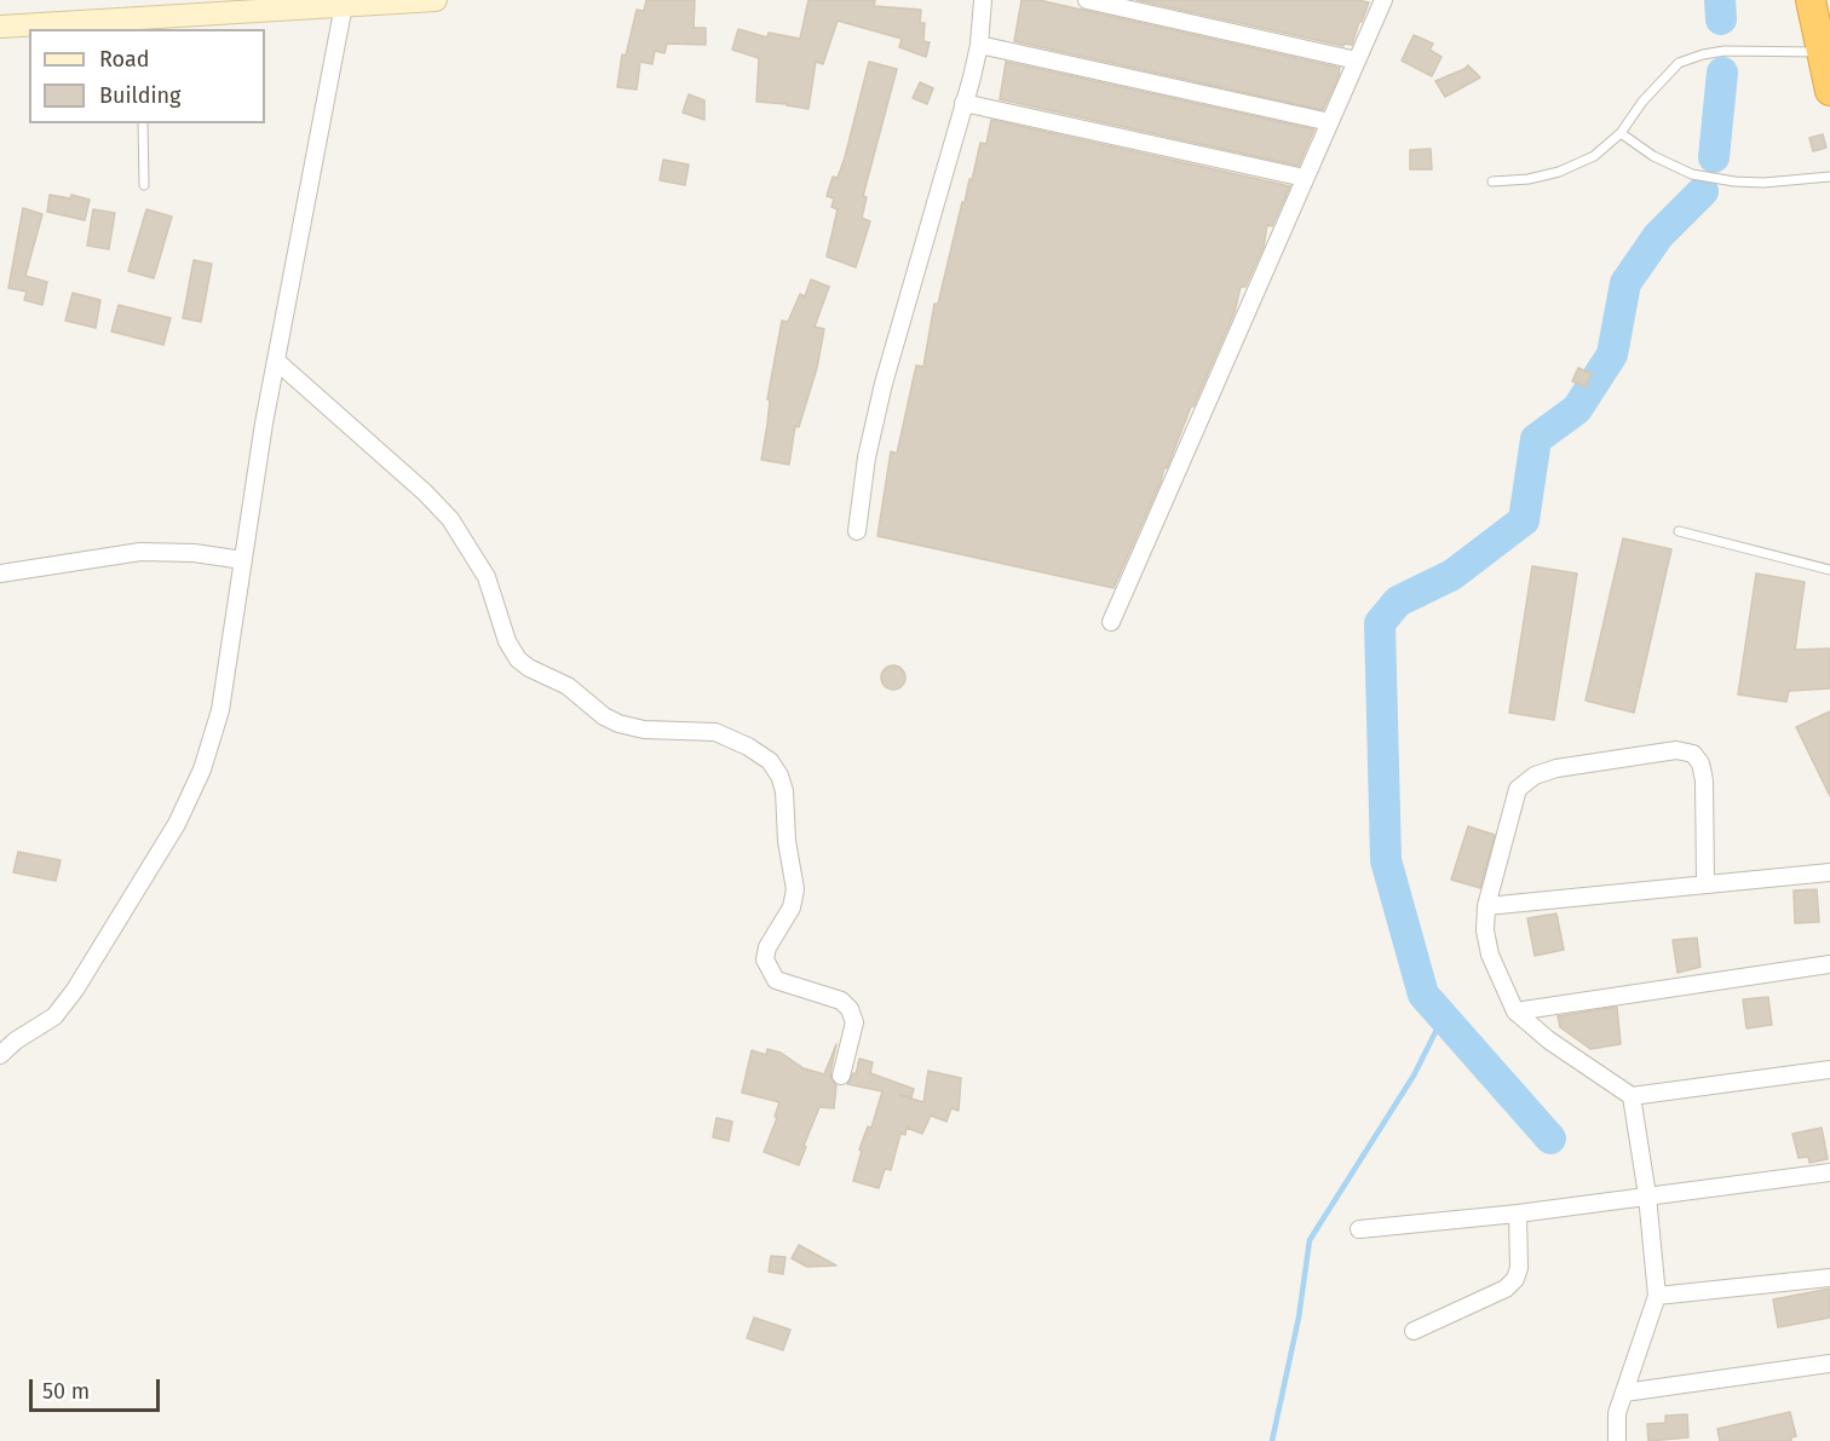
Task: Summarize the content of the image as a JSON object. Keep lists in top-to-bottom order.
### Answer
{
  "legend": ["Road", "Building"],
  "scale_bar": "50 m"
}
